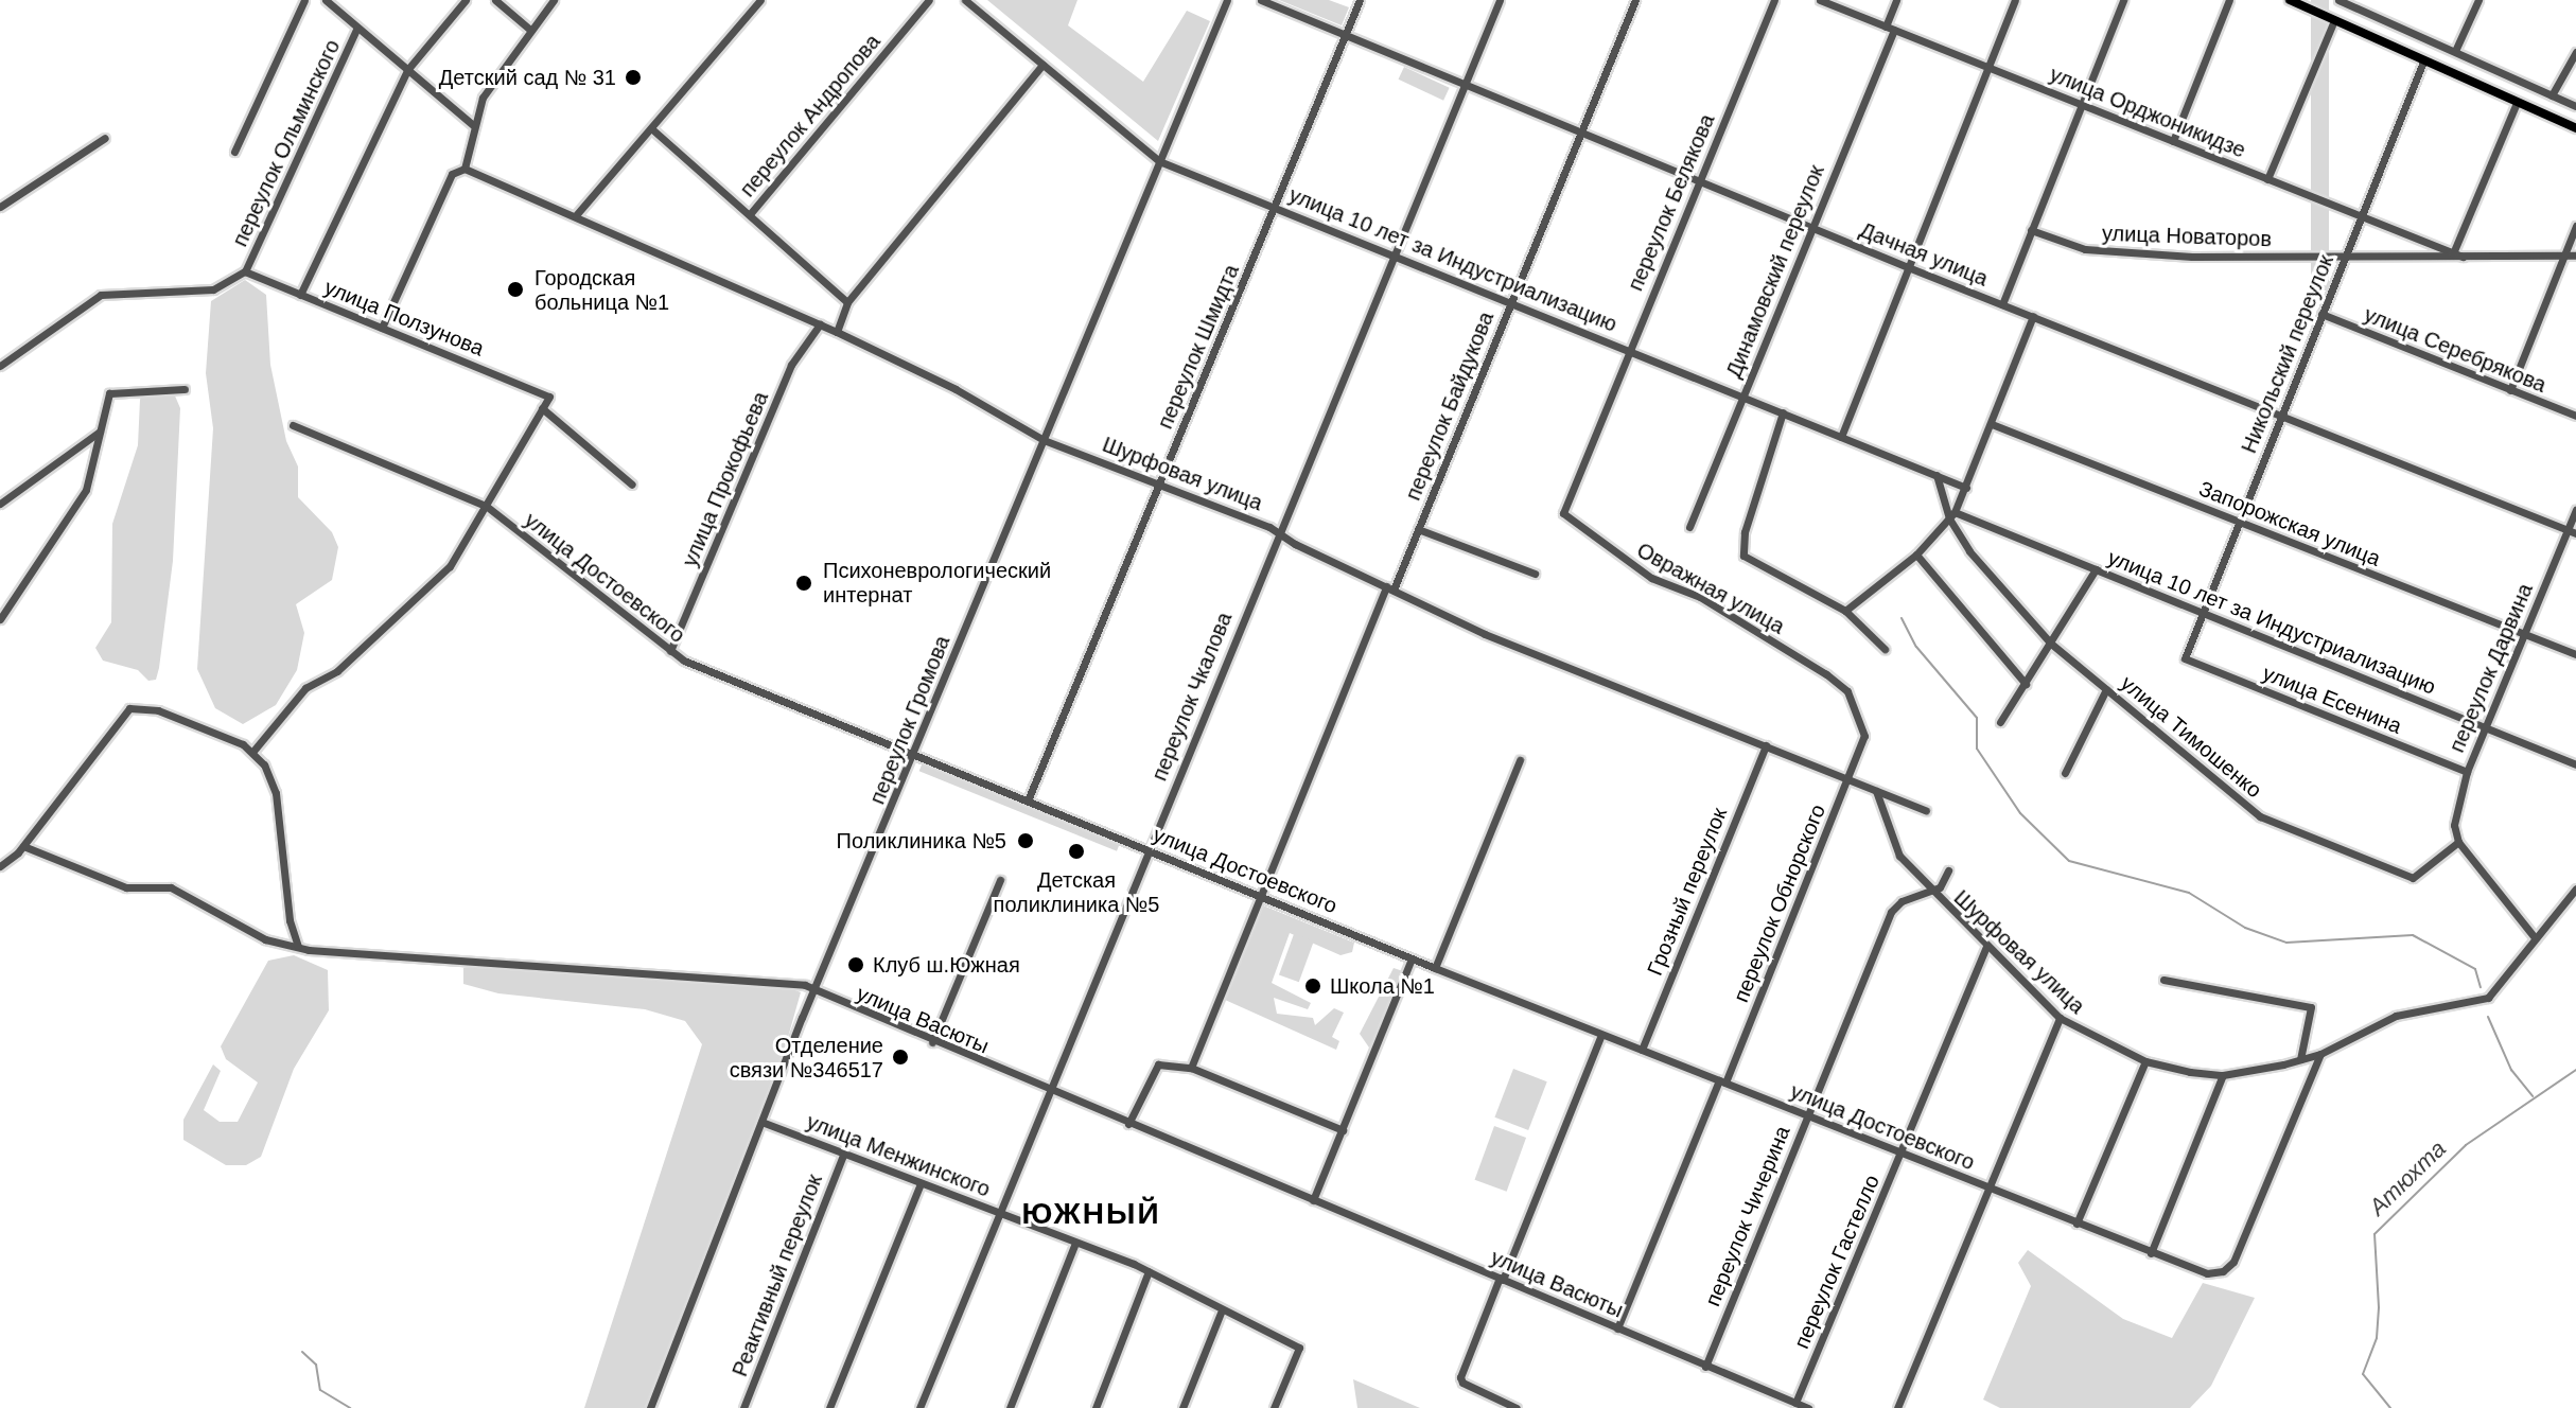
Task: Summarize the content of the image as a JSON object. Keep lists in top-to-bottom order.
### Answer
{
  "streets": {
    "street": [
      "улица Орджоникидзе",
      "переулок Андропова",
      "переулок Ольминского",
      "переулок Белякова",
      "улица Новаторов",
      "Дачная улица",
      "улица 10 лет за Индустриализацию",
      "Динамовский переулок",
      "улица Ползунова",
      "переулок Шмидта",
      "улица Серебрякова",
      "Никольский переулок",
      "переулок Байдукова",
      "Шурфовая улица",
      "улица Прокофьева",
      "Запорожская улица",
      "улица Достоевского",
      "Овражная улица",
      "переулок Дарвина",
      "переулок Чкалова",
      "улица Есенина",
      "переулок Громова",
      "улица Тимошенко",
      "Грозный переулок",
      "переулок Обнорского",
      "улица Васюты",
      "улица Менжинского",
      "переулок Чичерина",
      "переулок Гастелло",
      "Реактивный переулок"
    ]
  },
  "crossings": [
    ["улица Орджоникидзе", "улица Новаторов"],
    ["улица Орджоникидзе", "Динамовский переулок"],
    ["улица Орджоникидзе", "Никольский переулок"],
    ["переулок Ольминского", "улица Ползунова"],
    ["переулок Белякова", "Дачная улица"],
    ["переулок Белякова", "улица 10 лет за Индустриализацию"],
    ["переулок Белякова", "Овражная улица"],
    ["улица Новаторов", "Никольский переулок"],
    ["Дачная улица", "Динамовский переулок"],
    ["Дачная улица", "переулок Шмидта"],
    ["Дачная улица", "Никольский переулок"],
    ["Дачная улица", "переулок Байдукова"],
    ["Дачная улица", "переулок Дарвина"],
    ["Дачная улица", "переулок Чкалова"],
    ["улица 10 лет за Индустриализацию", "Динамовский переулок"],
    ["улица 10 лет за Индустриализацию", "переулок Шмидта"],
    ["улица 10 лет за Индустриализацию", "Никольский переулок"],
    ["улица 10 лет за Индустриализацию", "переулок Байдукова"],
    ["улица 10 лет за Индустриализацию", "переулок Дарвина"],
    ["улица 10 лет за Индустриализацию", "переулок Чкалова"],
    ["улица 10 лет за Индустриализацию", "переулок Громова"],
    ["улица 10 лет за Индустриализацию", "улица Тимошенко"],
    ["переулок Шмидта", "Шурфовая улица"],
    ["переулок Шмидта", "улица Достоевского"],
    ["улица Серебрякова", "Никольский переулок"],
    ["Никольский переулок", "Запорожская улица"],
    ["Никольский переулок", "улица Есенина"],
    ["переулок Байдукова", "Шурфовая улица"],
    ["переулок Байдукова", "улица Достоевского"],
    ["Шурфовая улица", "улица Прокофьева"],
    ["Шурфовая улица", "улица Достоевского"],
    ["Шурфовая улица", "переулок Чкалова"],
    ["Шурфовая улица", "переулок Громова"],
    ["Шурфовая улица", "Грозный переулок"],
    ["Шурфовая улица", "переулок Обнорского"],
    ["Шурфовая улица", "переулок Чичерина"],
    ["Шурфовая улица", "переулок Гастелло"],
    ["улица Прокофьева", "улица Достоевского"],
    ["Запорожская улица", "переулок Дарвина"],
    ["улица Достоевского", "переулок Чкалова"],
    ["улица Достоевского", "переулок Громова"],
    ["улица Достоевского", "Грозный переулок"],
    ["улица Достоевского", "переулок Обнорского"],
    ["улица Достоевского", "переулок Чичерина"],
    ["улица Достоевского", "переулок Гастелло"],
    ["Овражная улица", "переулок Обнорского"],
    ["переулок Дарвина", "улица Есенина"],
    ["переулок Дарвина", "улица Тимошенко"],
    ["переулок Чкалова", "улица Васюты"],
    ["переулок Чкалова", "улица Менжинского"],
    ["переулок Громова", "улица Васюты"],
    ["переулок Громова", "улица Менжинского"],
    ["переулок Обнорского", "улица Васюты"],
    ["улица Васюты", "переулок Чичерина"],
    ["улица Васюты", "переулок Гастелло"],
    ["улица Менжинского", "Реактивный переулок"]
  ],
  "districts": ["ЮЖНЫЙ"],
  "water": ["Атюхта"],
  "places": [
    "Детский сад № 31",
    "Городская больница №1",
    "Психоневрологический интернат",
    "Поликлиника №5",
    "Детская поликлиника №5",
    "Клуб ш.Южная",
    "Школа №1",
    "Отделение связи №346517"
  ]
}
